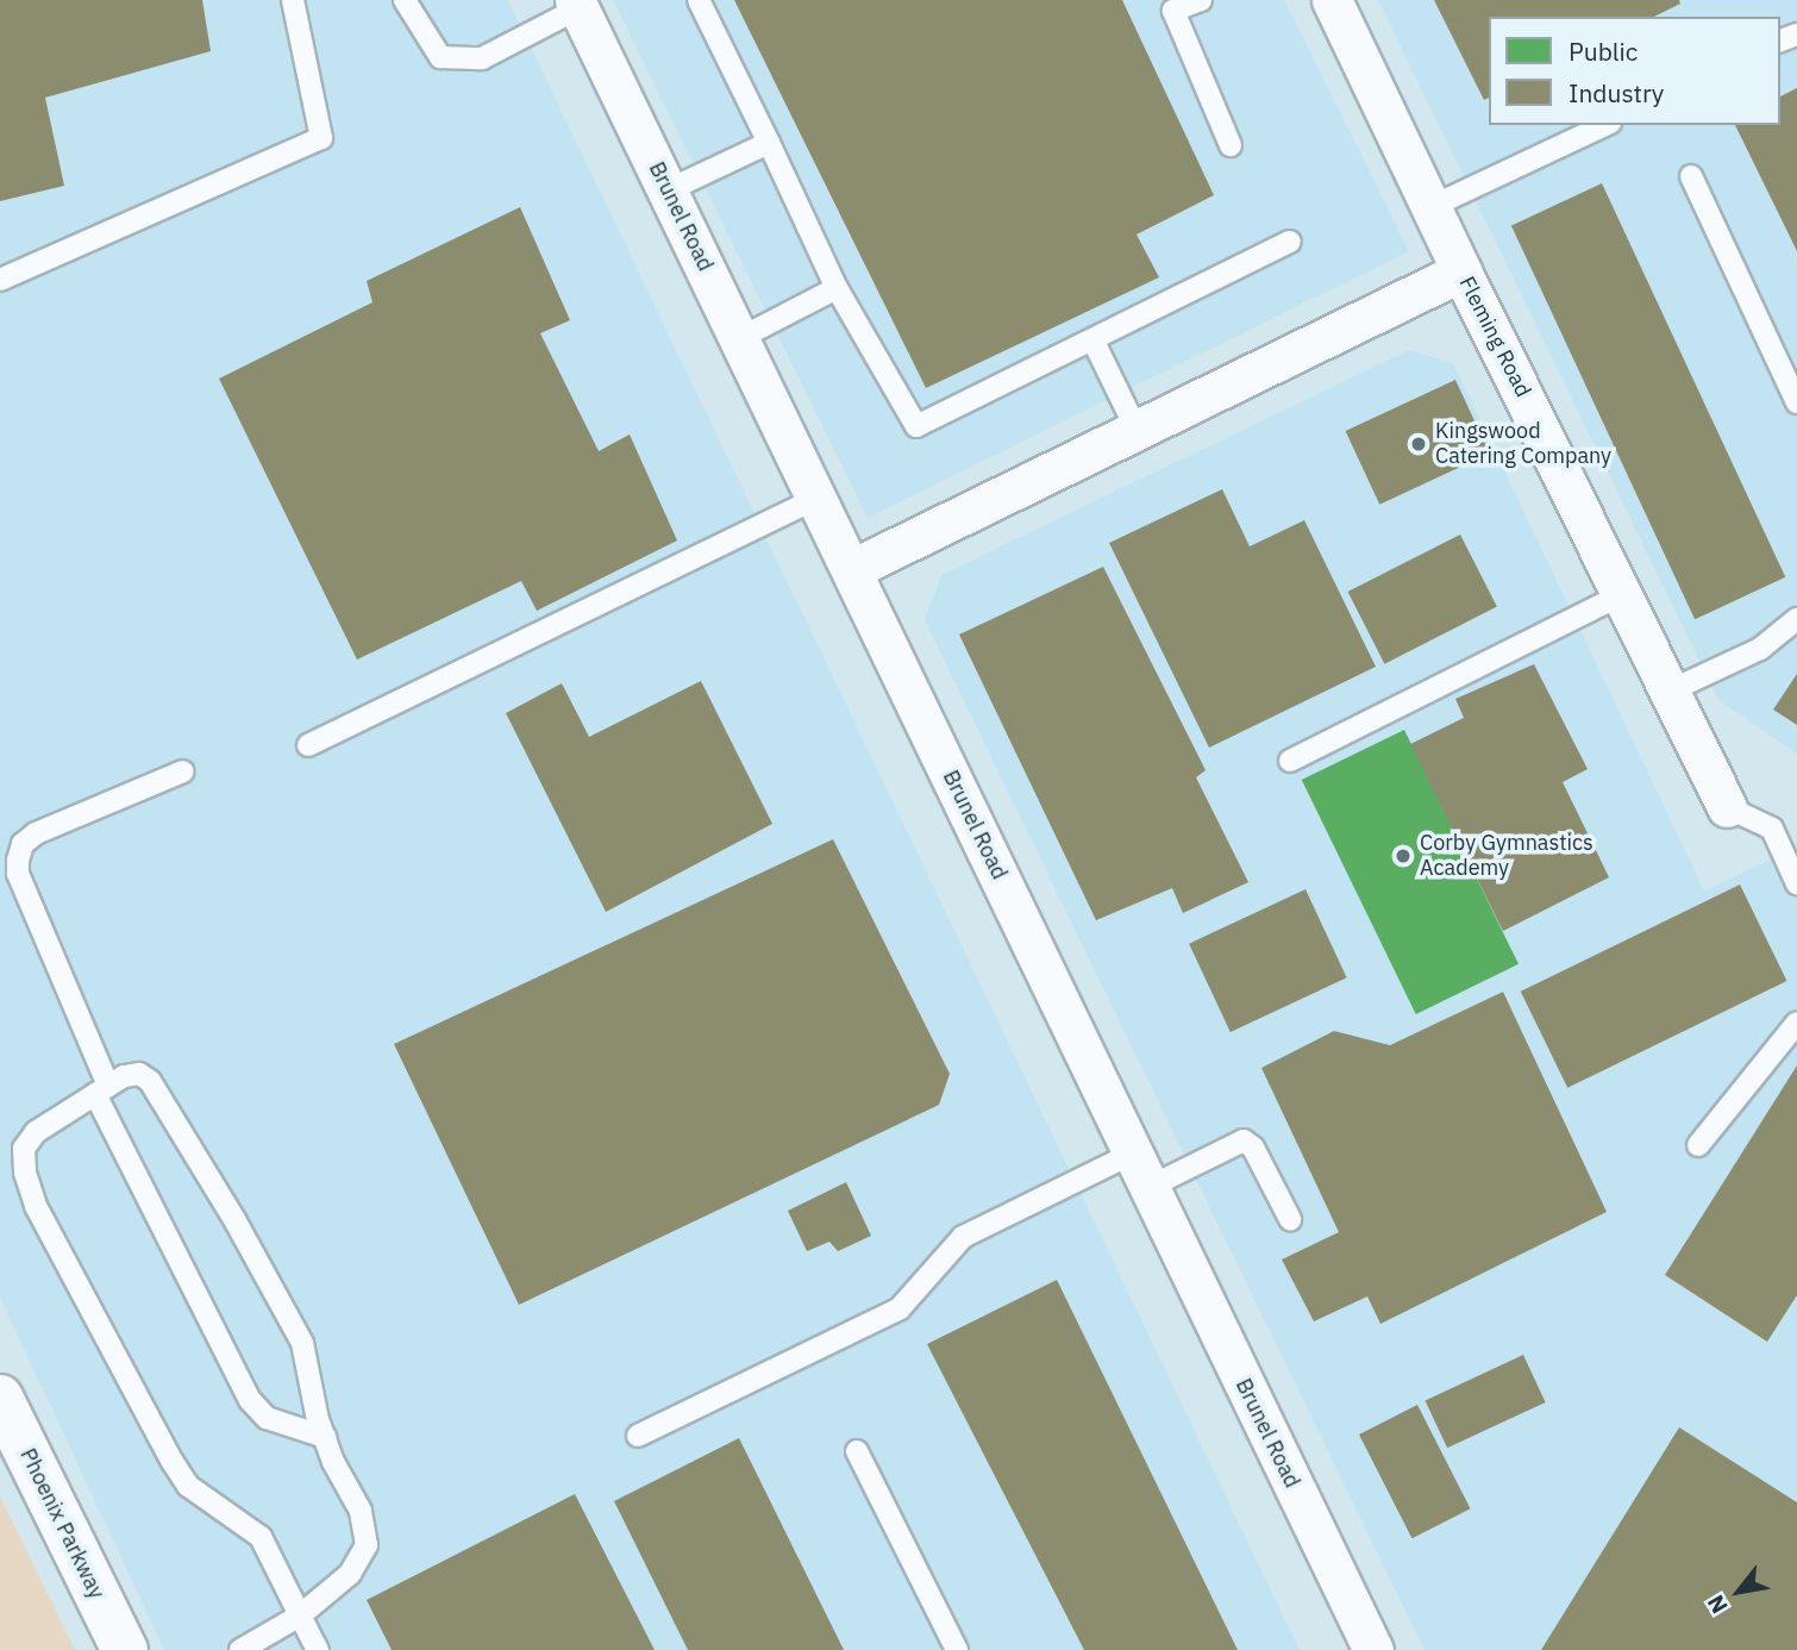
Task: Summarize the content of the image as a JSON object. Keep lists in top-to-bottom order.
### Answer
{
  "streets": {
    "main road": ["Phoenix Parkway"],
    "street": ["Brunel Road", "Fleming Road"]
  },
  "places": ["Kingswood Catering Company", "Corby Gymnastics Academy"],
  "legend": ["Public", "Industry"],
  "north": "bottom left"
}
